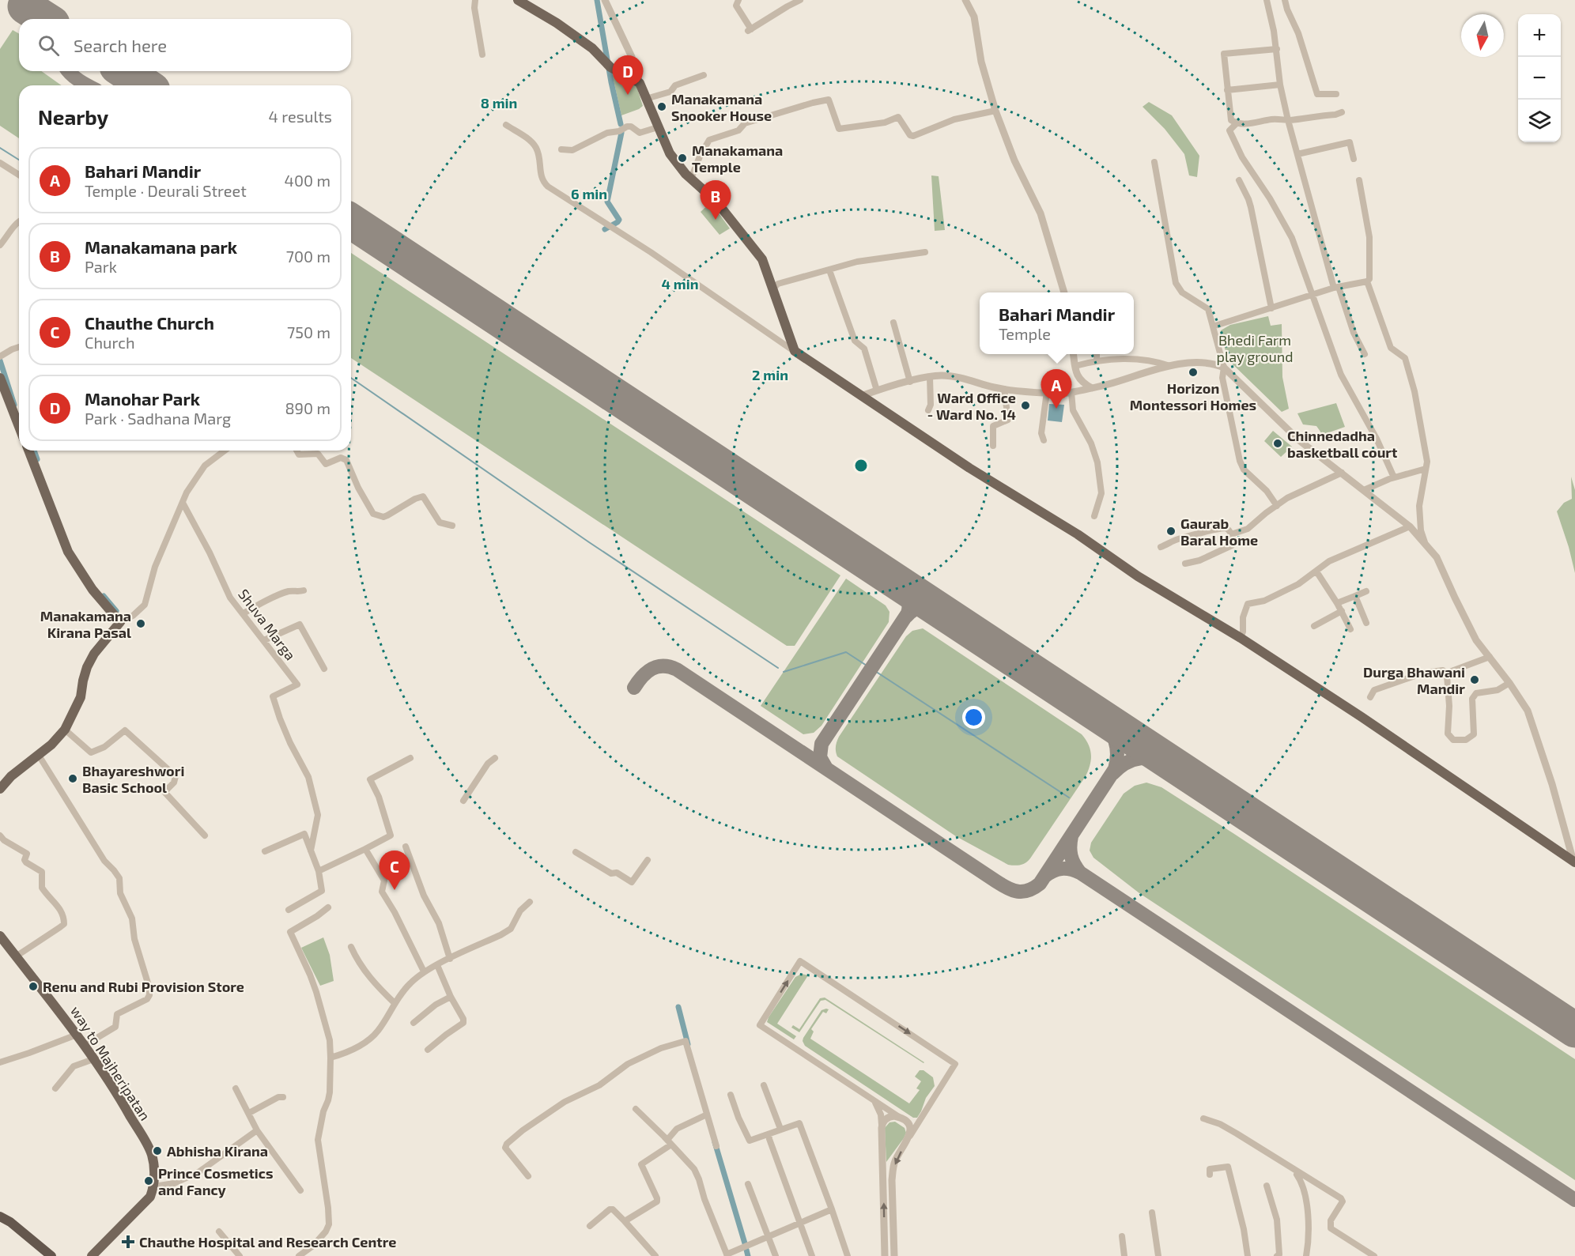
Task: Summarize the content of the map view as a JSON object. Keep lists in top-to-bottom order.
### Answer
{
  "streets": {
    "main road": ["way to Majheripatan"],
    "street": ["Shuva Marga"]
  },
  "parks": ["Bhedi Farm play ground"],
  "places": {
    "other": [
      "Manakamana Snooker House",
      "Manakamana Temple",
      "Horizon Montessori Homes",
      "Ward Office - Ward No. 14",
      "Chinnedadha basketball court",
      "Gaurab Baral Home",
      "Manakamana Kirana Pasal",
      "Durga Bhawani Mandir",
      "Bhayareshwori Basic School",
      "Renu and Rubi Provision Store",
      "Abhisha Kirana",
      "Prince Cosmetics and Fancy"
    ],
    "health": ["Chauthe Hospital and Research Centre"]
  },
  "north": "bottom",
  "page": {
    "map_buttons": ["+", "−"],
    "search": "Search here",
    "pins": [
      "D",
      "B",
      "A",
      "C"
    ],
    "heading": ["Nearby", "4 results"],
    "list": [
      {
        "mark": "A",
        "name": "Bahari Mandir",
        "note": "Temple · Deurali Street",
        "value": "400 m"
      },
      {
        "mark": "B",
        "name": "Manakamana park",
        "note": "Park",
        "value": "700 m"
      },
      {
        "mark": "C",
        "name": "Chauthe Church",
        "note": "Church",
        "value": "750 m"
      },
      {
        "mark": "D",
        "name": "Manohar Park",
        "note": "Park · Sadhana Marg",
        "value": "890 m"
      }
    ],
    "popup": ["Bahari Mandir", "Temple"]
  },
  "rings": [
    "8 min",
    "6 min",
    "4 min",
    "2 min"
  ]
}
